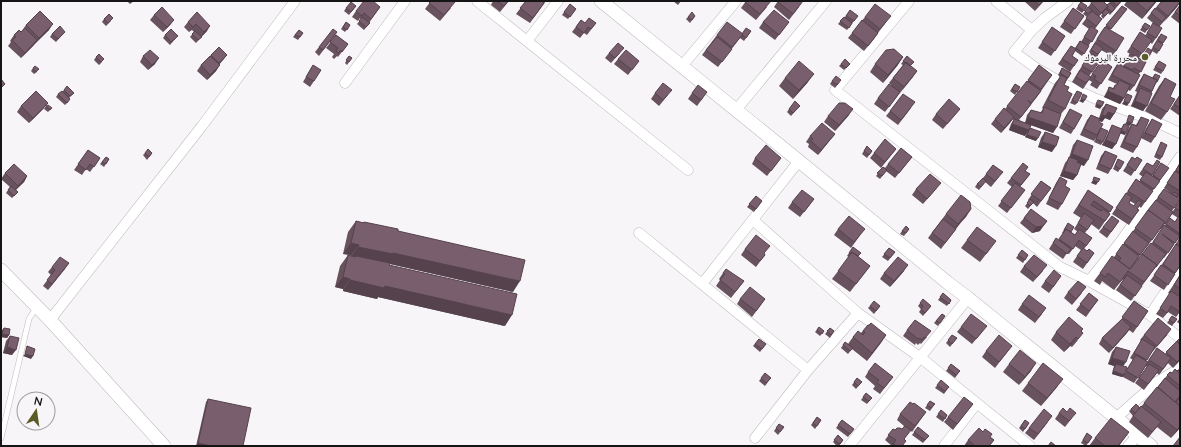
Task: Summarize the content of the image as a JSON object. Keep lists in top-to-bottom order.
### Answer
{
  "places": ["محررة اليرموك"],
  "north": "top"
}
